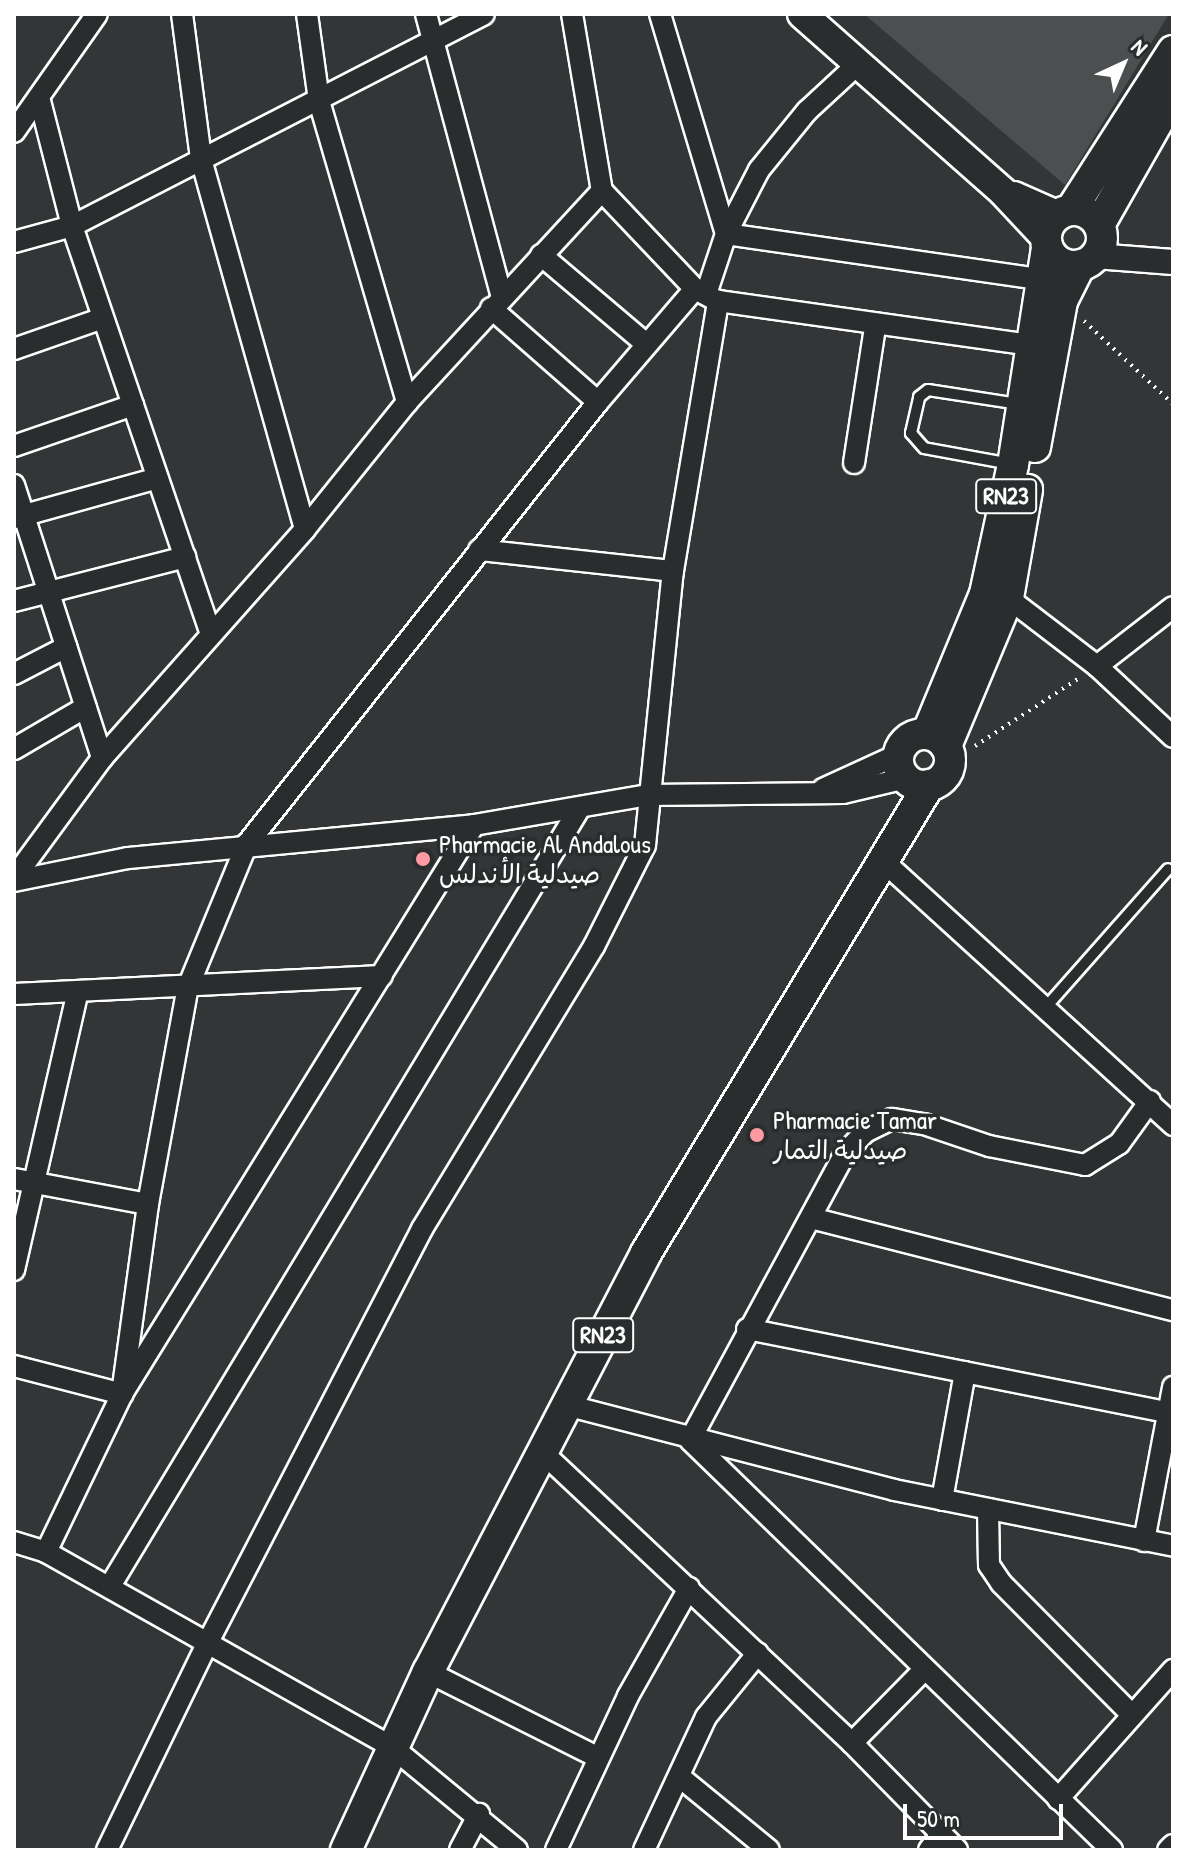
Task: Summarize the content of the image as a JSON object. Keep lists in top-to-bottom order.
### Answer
{
  "streets": {
    "main road": ["RN23"]
  },
  "places": ["Pharmacie Al Andalous صيدلية الأندلس", "Pharmacie Tamar صيدلية التمار"],
  "scale_bar": "50 m",
  "north": "top right"
}
